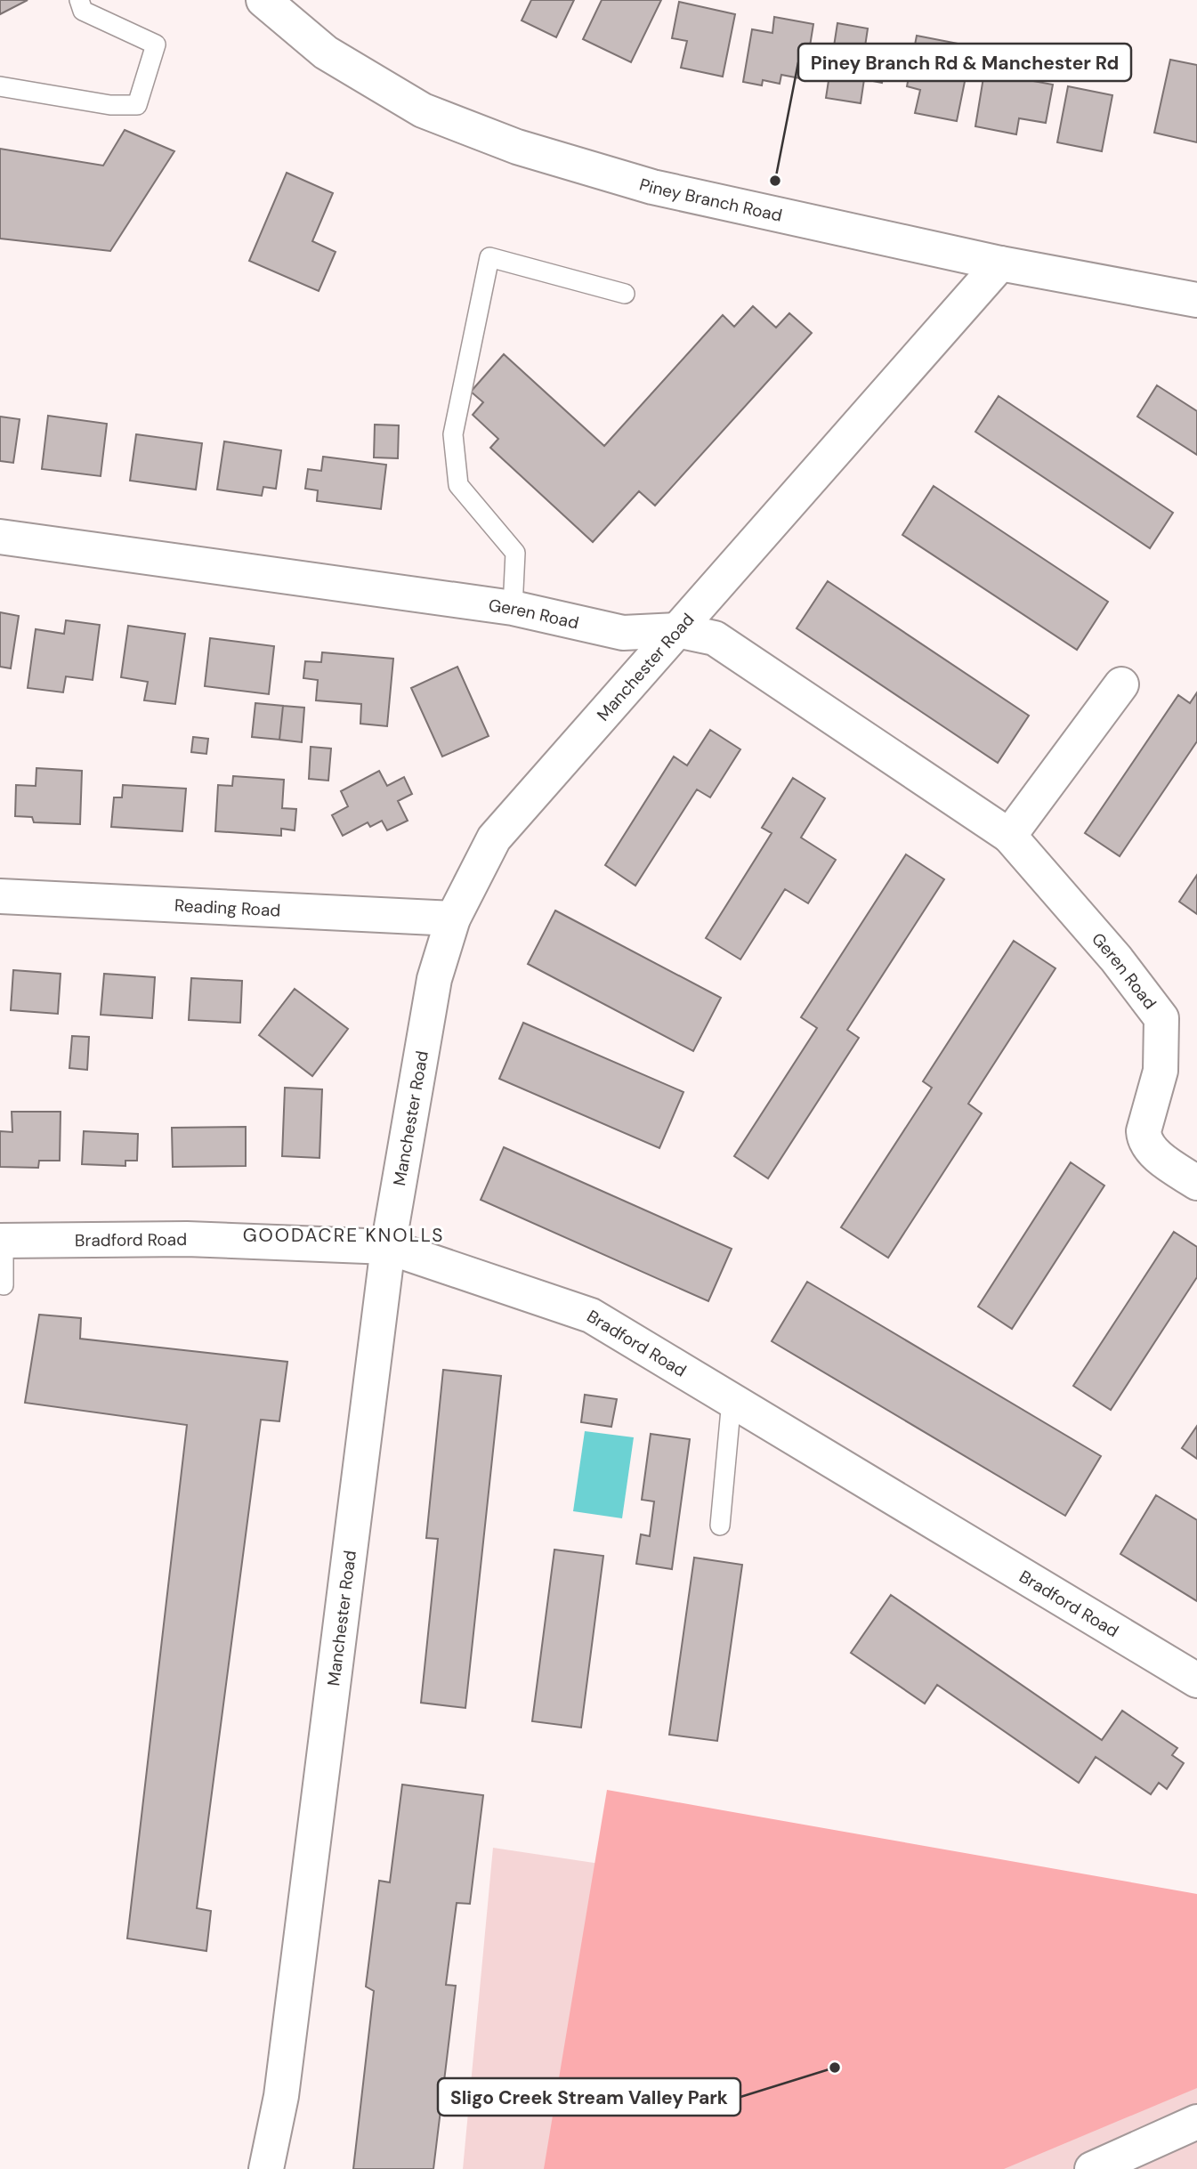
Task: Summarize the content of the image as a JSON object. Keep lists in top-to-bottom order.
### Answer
{
  "streets": {
    "street": [
      "Piney Branch Road",
      "Geren Road",
      "Manchester Road",
      "Reading Road",
      "Bradford Road"
    ]
  },
  "crossings": [
    ["Piney Branch Road", "Manchester Road"],
    ["Geren Road", "Manchester Road"],
    ["Manchester Road", "Reading Road"],
    ["Manchester Road", "Bradford Road"]
  ],
  "districts": ["GOODACRE KNOLLS"],
  "places": ["Piney Branch Rd & Manchester Rd", "Sligo Creek Stream Valley Park"]
}
